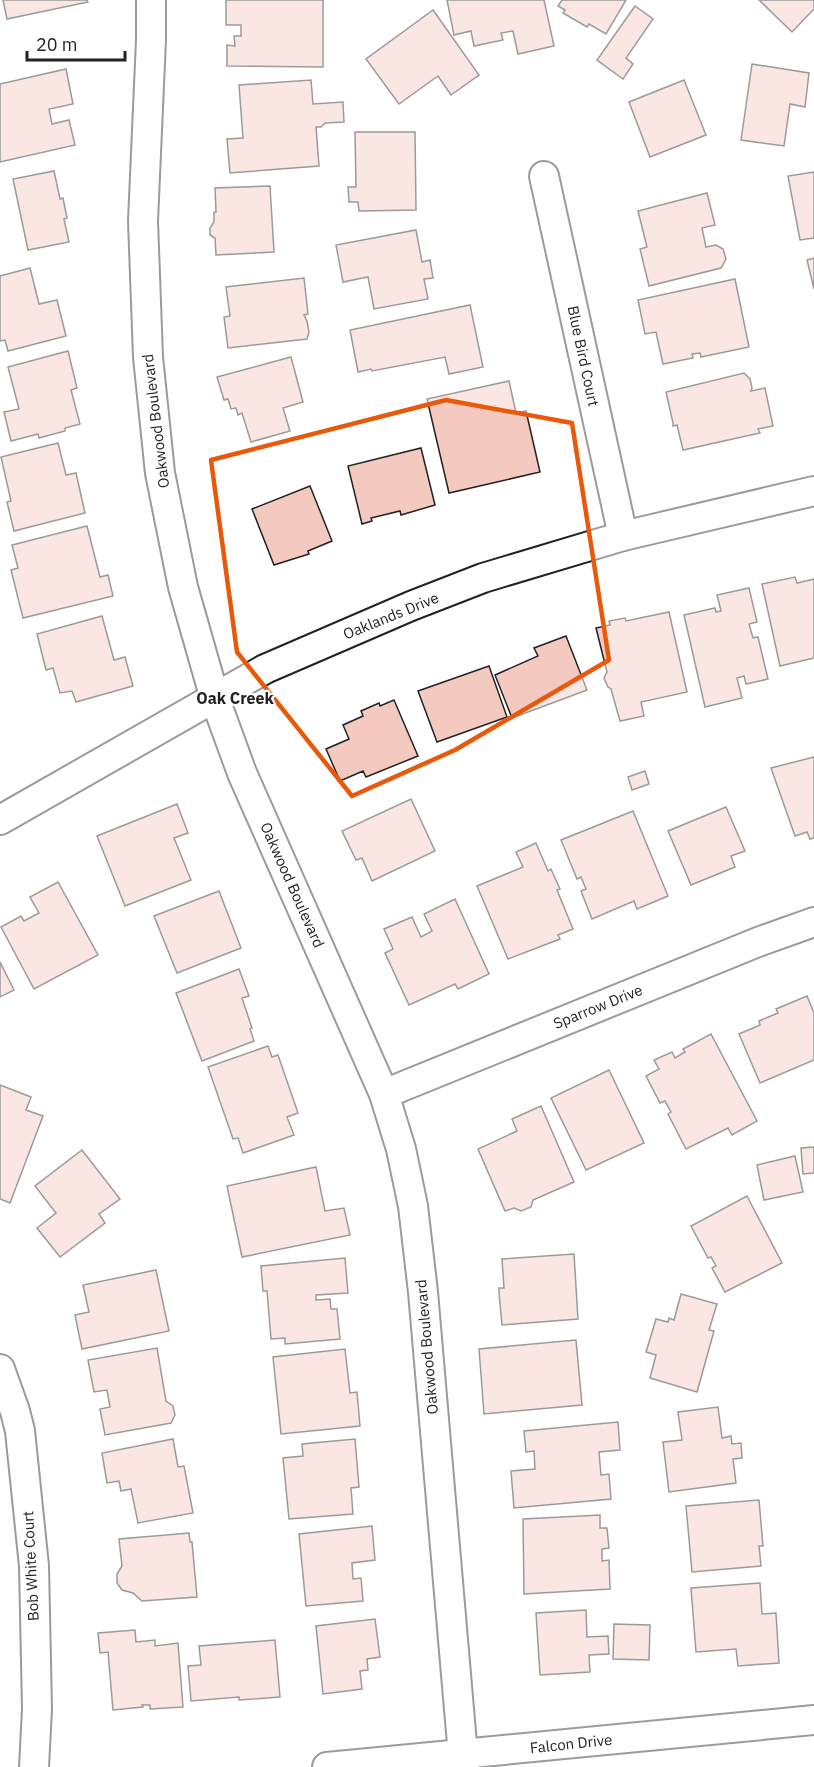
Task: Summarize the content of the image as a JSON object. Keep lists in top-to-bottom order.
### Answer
{
  "streets": {
    "street": [
      "Blue Bird Court",
      "Oakwood Boulevard",
      "Oaklands Drive",
      "Sparrow Drive",
      "Bob White Court",
      "Falcon Drive"
    ]
  },
  "crossings": [
    ["Blue Bird Court", "Oaklands Drive"],
    ["Oakwood Boulevard", "Oaklands Drive"],
    ["Oakwood Boulevard", "Sparrow Drive"],
    ["Oakwood Boulevard", "Falcon Drive"]
  ],
  "districts": ["Oak Creek"],
  "scale_bar": "20 m"
}
